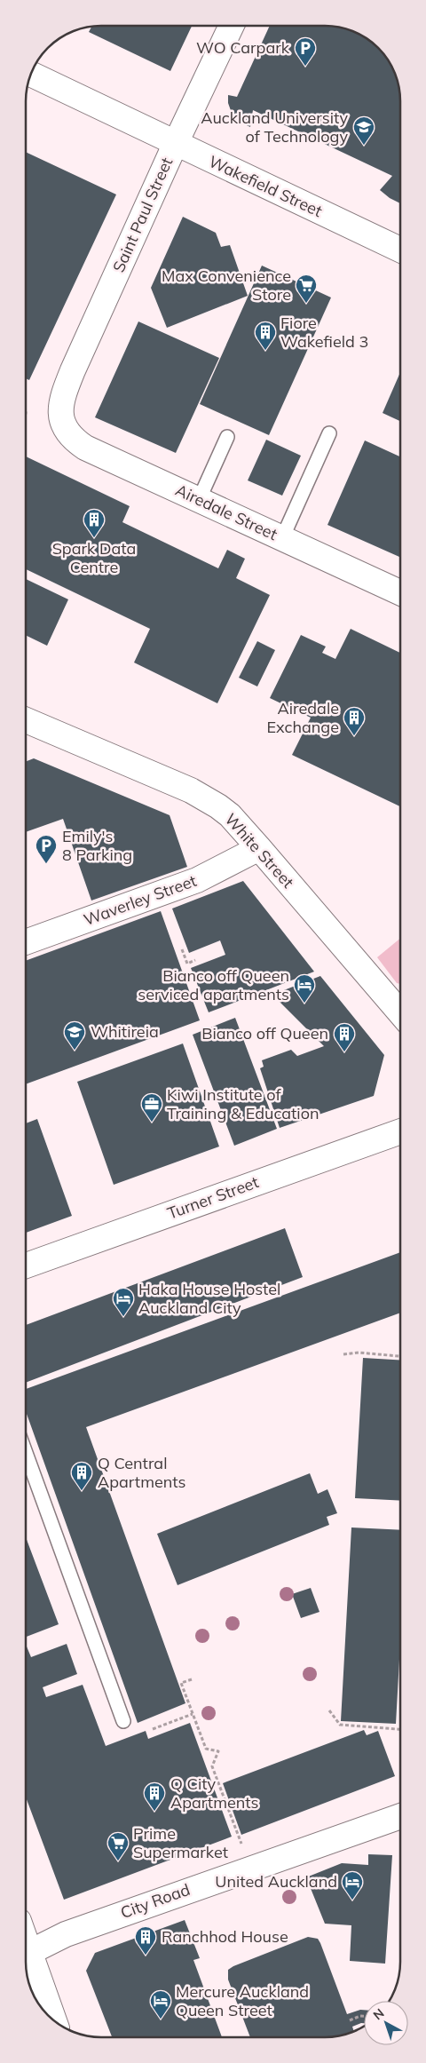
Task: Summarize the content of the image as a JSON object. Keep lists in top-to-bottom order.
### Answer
{
  "streets": {
    "street": [
      "Wakefield Street",
      "Saint Paul Street",
      "Airedale Street",
      "White Street",
      "Waverley Street",
      "Turner Street",
      "City Road"
    ]
  },
  "crossings": [
    ["Wakefield Street", "Saint Paul Street"],
    ["Saint Paul Street", "Airedale Street"],
    ["White Street", "Waverley Street"]
  ],
  "places": {
    "parking": ["WO Carpark", "Emily's 8 Parking"],
    "school or university": ["Auckland University of Technology", "Whitireia"],
    "supermarket": ["Max Convenience Store", "Prime Supermarket"],
    "building": [
      "Fiore Wakefield 3",
      "Spark Data Centre",
      "Airedale Exchange",
      "Bianco off Queen",
      "Q Central Apartments",
      "Q City Apartments",
      "Ranchhod House"
    ],
    "hotel": [
      "Bianco off Queen serviced apartments",
      "Haka House Hostel Auckland City",
      "United Auckland",
      "Mercure Auckland Queen Street"
    ],
    "office": ["Kiwi Institute of Training & Education"]
  },
  "north": "top left"
}
